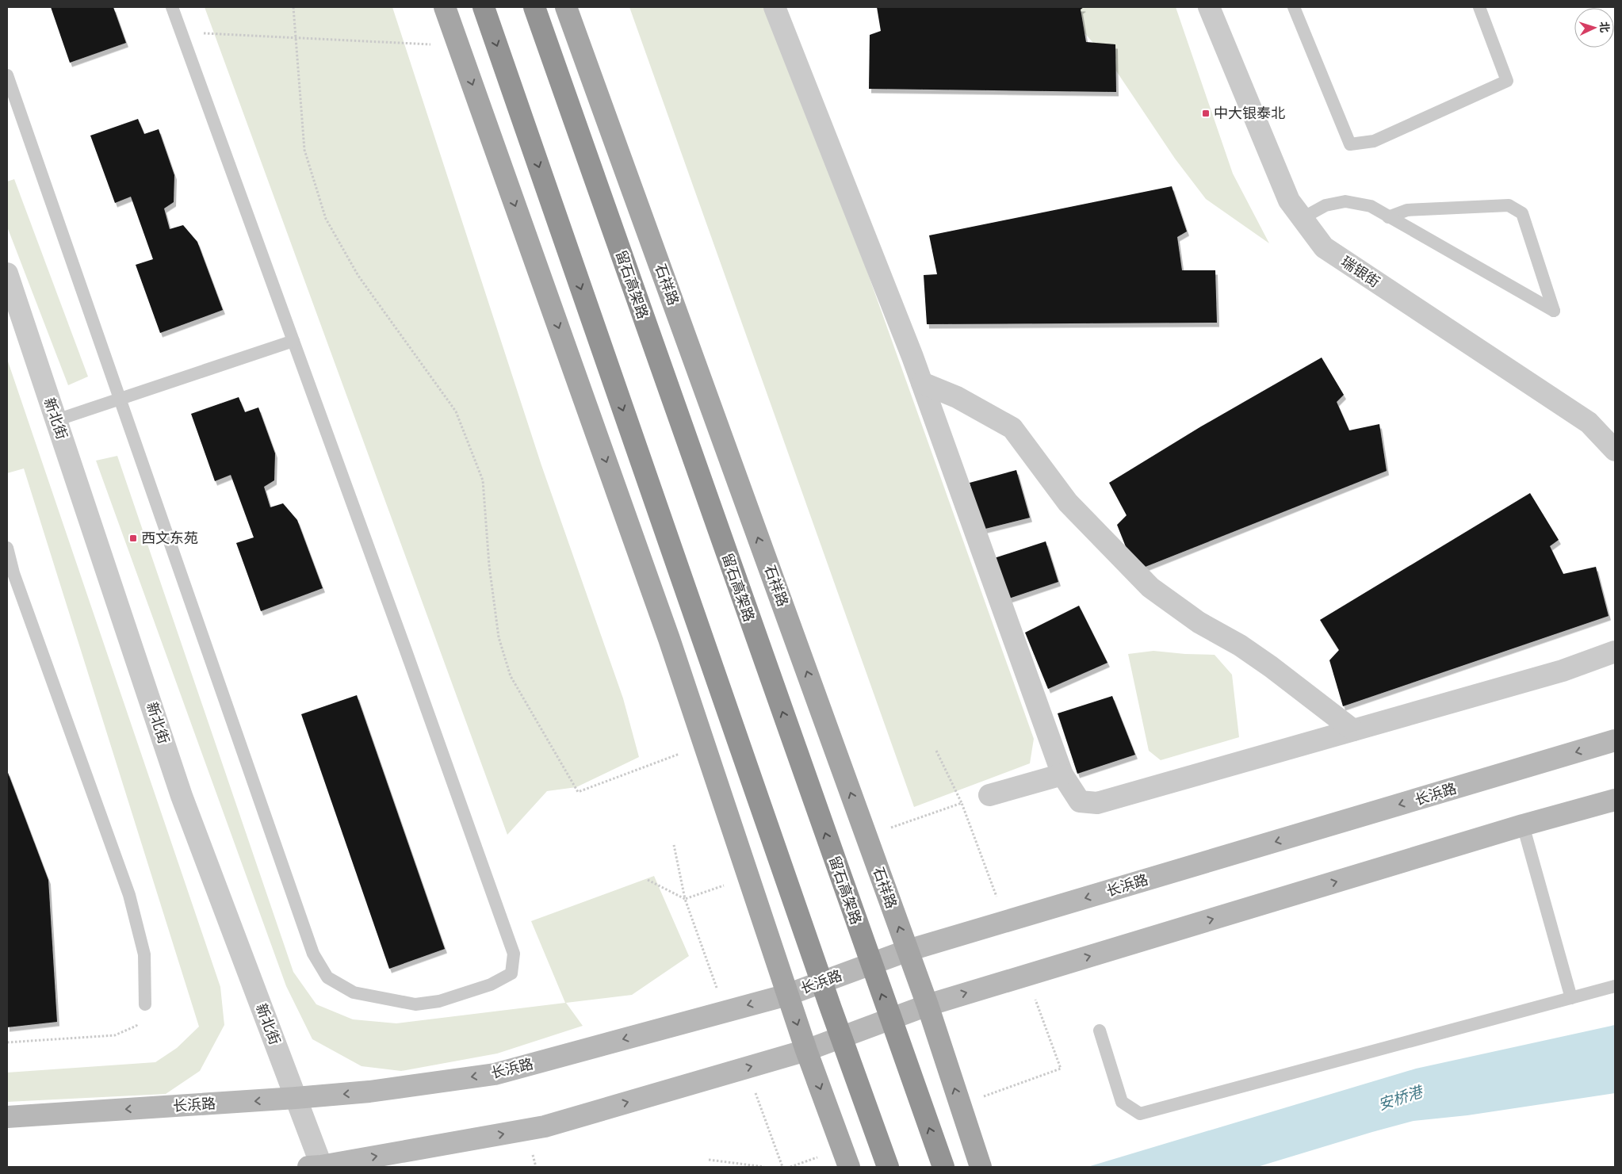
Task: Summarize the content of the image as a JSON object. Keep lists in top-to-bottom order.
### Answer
{
  "streets": {
    "highway": ["留石高架路"],
    "main road": ["石祥路", "长浜路"],
    "street": ["瑞银街", "新北街"]
  },
  "crossings": [
    ["石祥路", "长浜路"],
    ["新北街", "长浜路"]
  ],
  "water": ["安桥港"],
  "places": {
    "transit": ["中大银泰北", "西文东苑"]
  },
  "north": "right"
}
